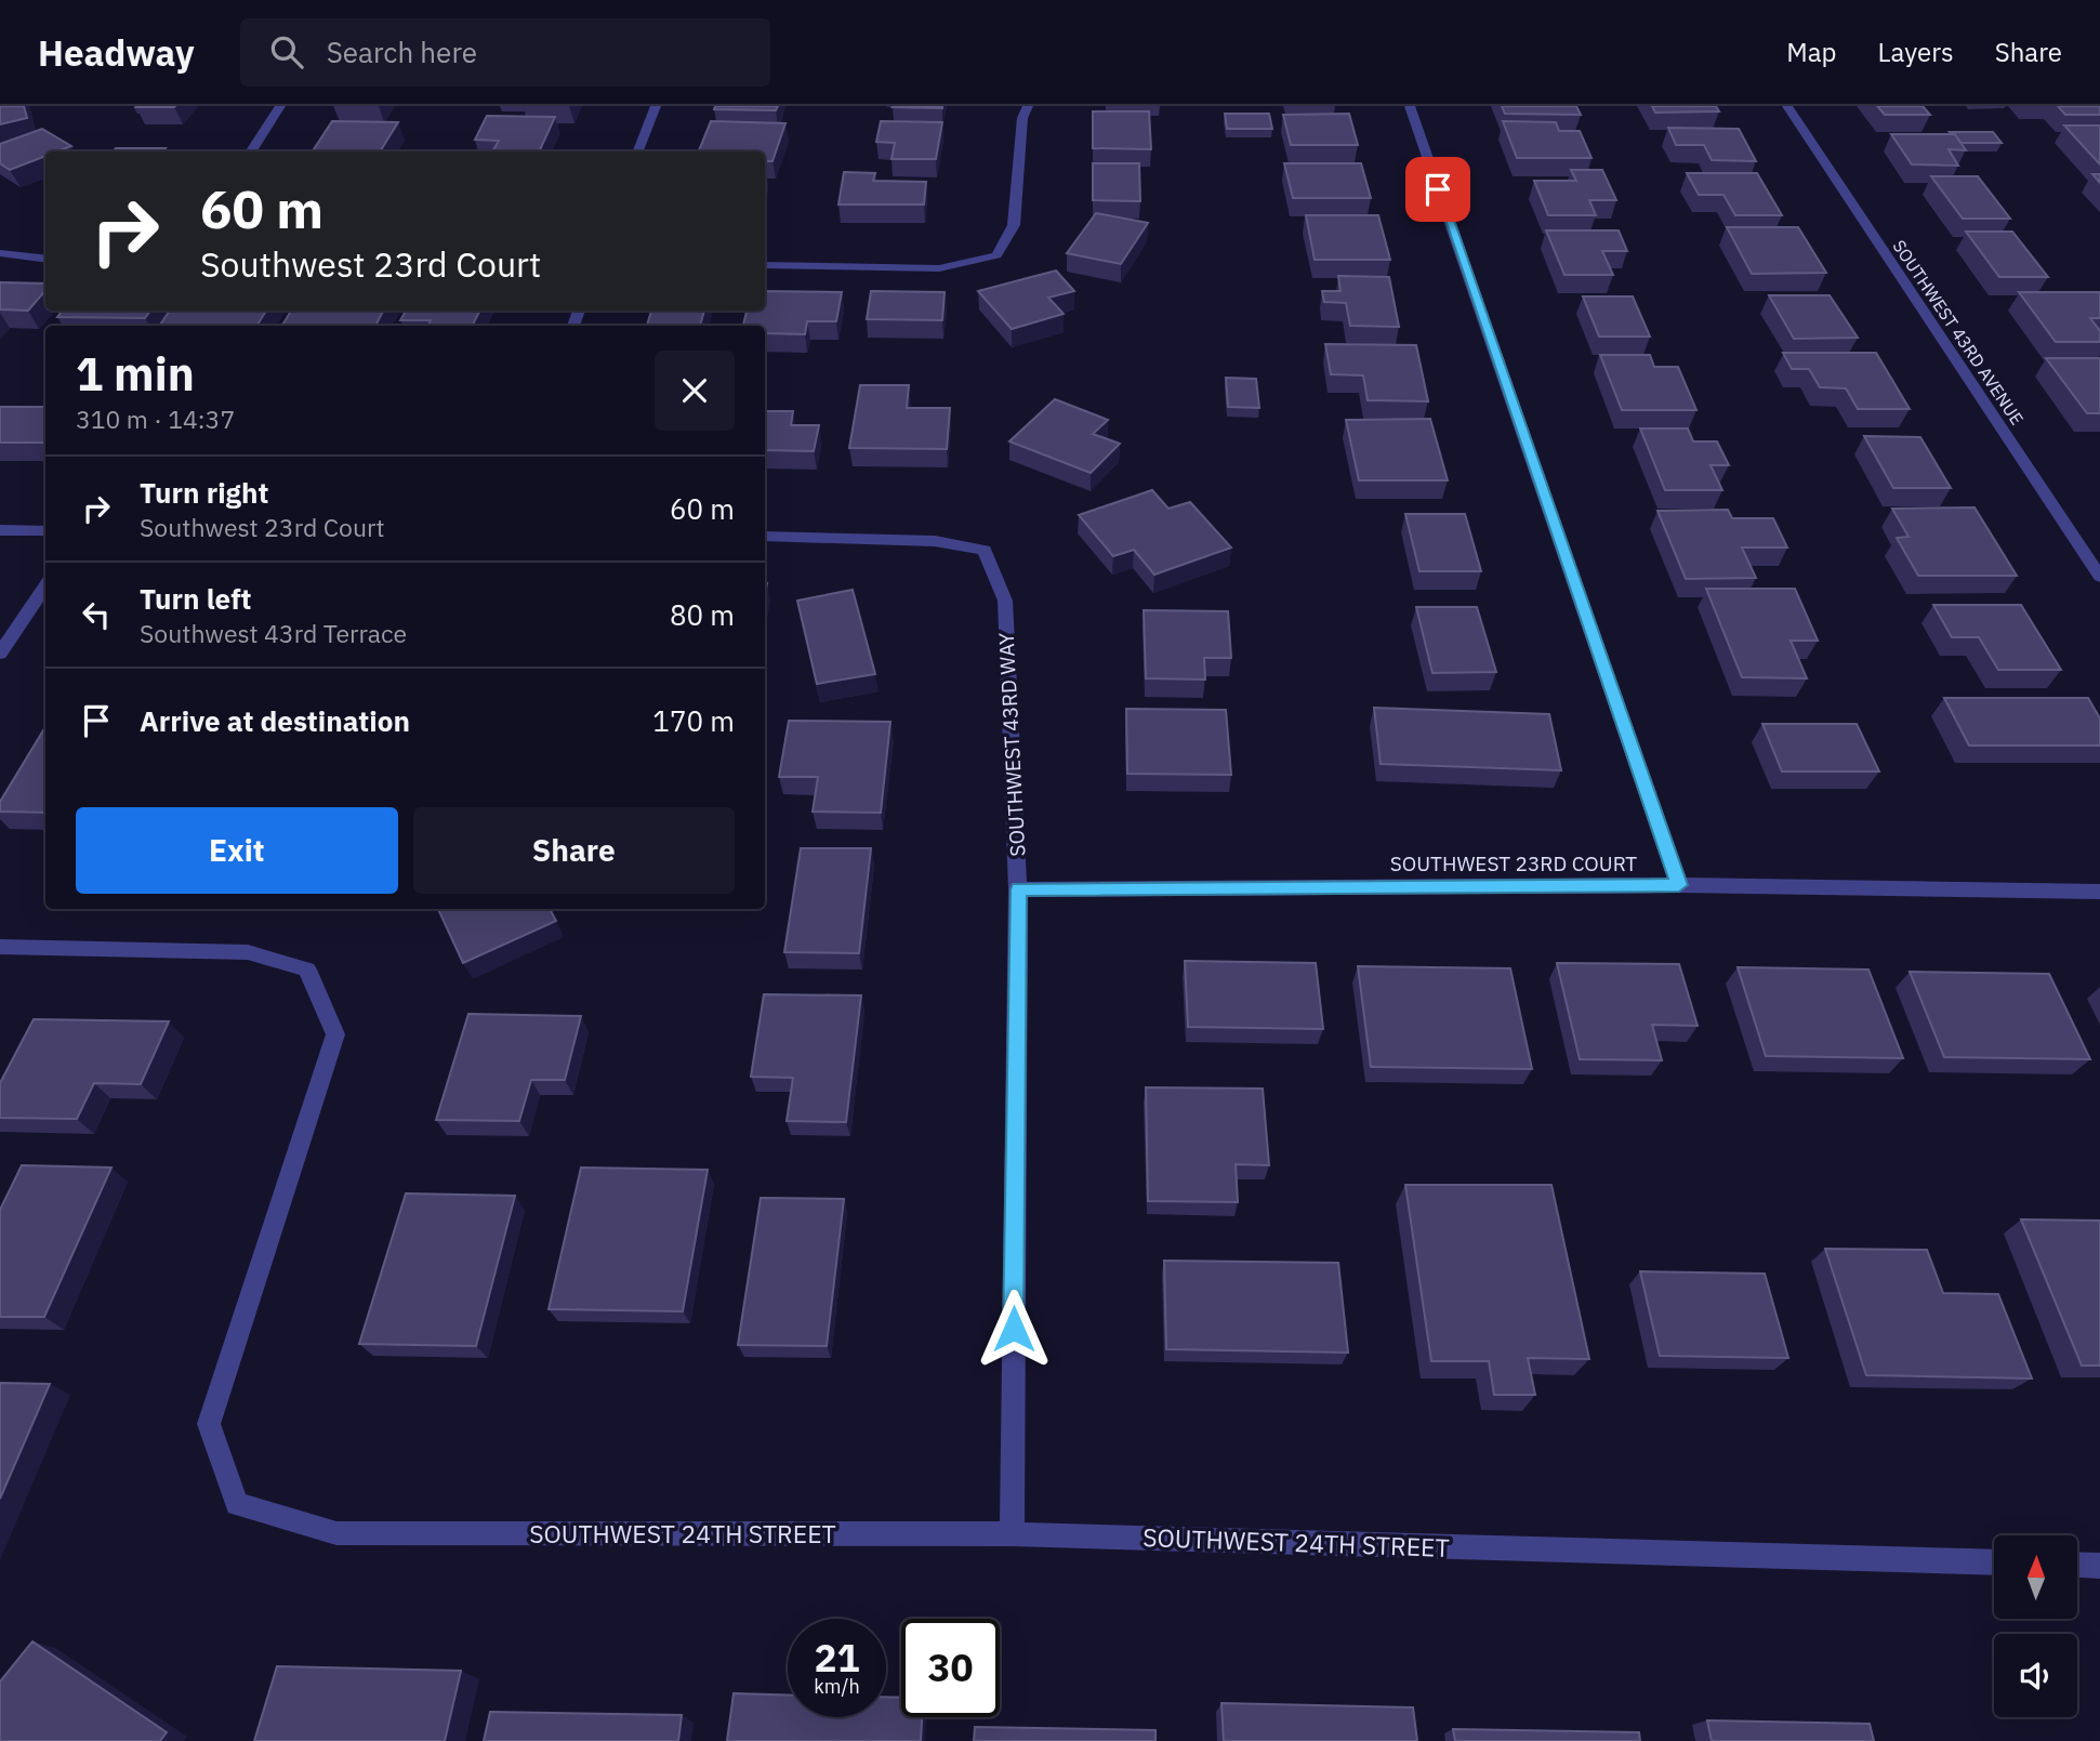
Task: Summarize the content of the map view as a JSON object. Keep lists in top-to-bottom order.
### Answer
{
  "streets": {
    "street": [
      "SOUTHWEST 43RD AVENUE",
      "SOUTHWEST 43RD WAY",
      "SOUTHWEST 23RD COURT",
      "SOUTHWEST 24TH STREET"
    ]
  },
  "crossings": [
    ["SOUTHWEST 43RD WAY", "SOUTHWEST 23RD COURT"],
    ["SOUTHWEST 43RD WAY", "SOUTHWEST 24TH STREET"]
  ],
  "north": "top",
  "page": {
    "header": "Headway",
    "search": "Search here",
    "nav": ["Map", "Layers", "Share"],
    "turn": ["60 m", "Southwest 23rd Court"],
    "heading": ["1 min", "310 m · 14:37"],
    "list": [
      {
        "name": "Turn right",
        "note": "Southwest 23rd Court",
        "value": "60 m"
      },
      {
        "name": "Turn left",
        "note": "Southwest 43rd Terrace",
        "value": "80 m"
      },
      {
        "name": "Arrive at destination",
        "value": "170 m"
      }
    ],
    "buttons": ["Exit", "Share"],
    "speed": "21 km/h",
    "limit": "30"
  }
}
